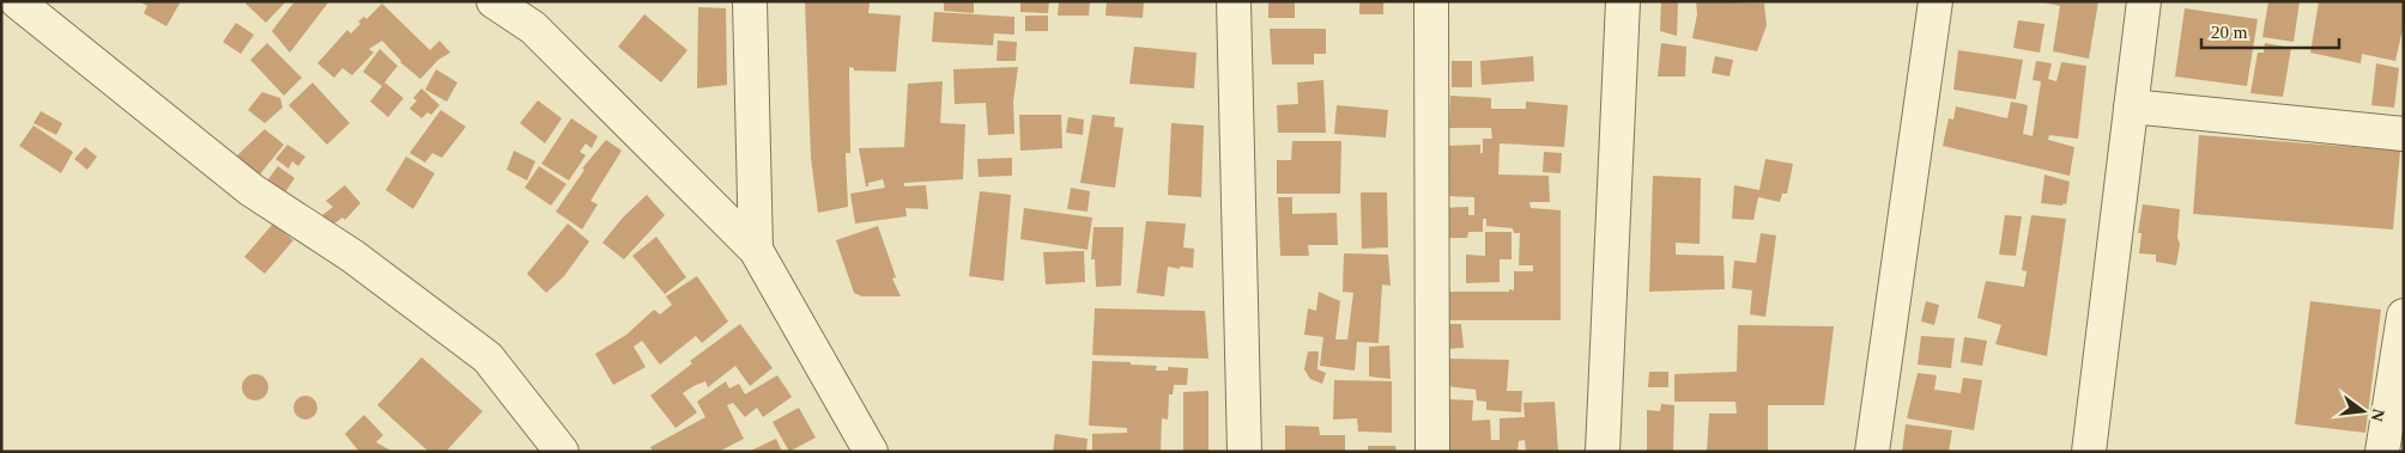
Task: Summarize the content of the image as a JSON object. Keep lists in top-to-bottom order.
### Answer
{
  "scale_bar": "20 m",
  "north": "right"
}
